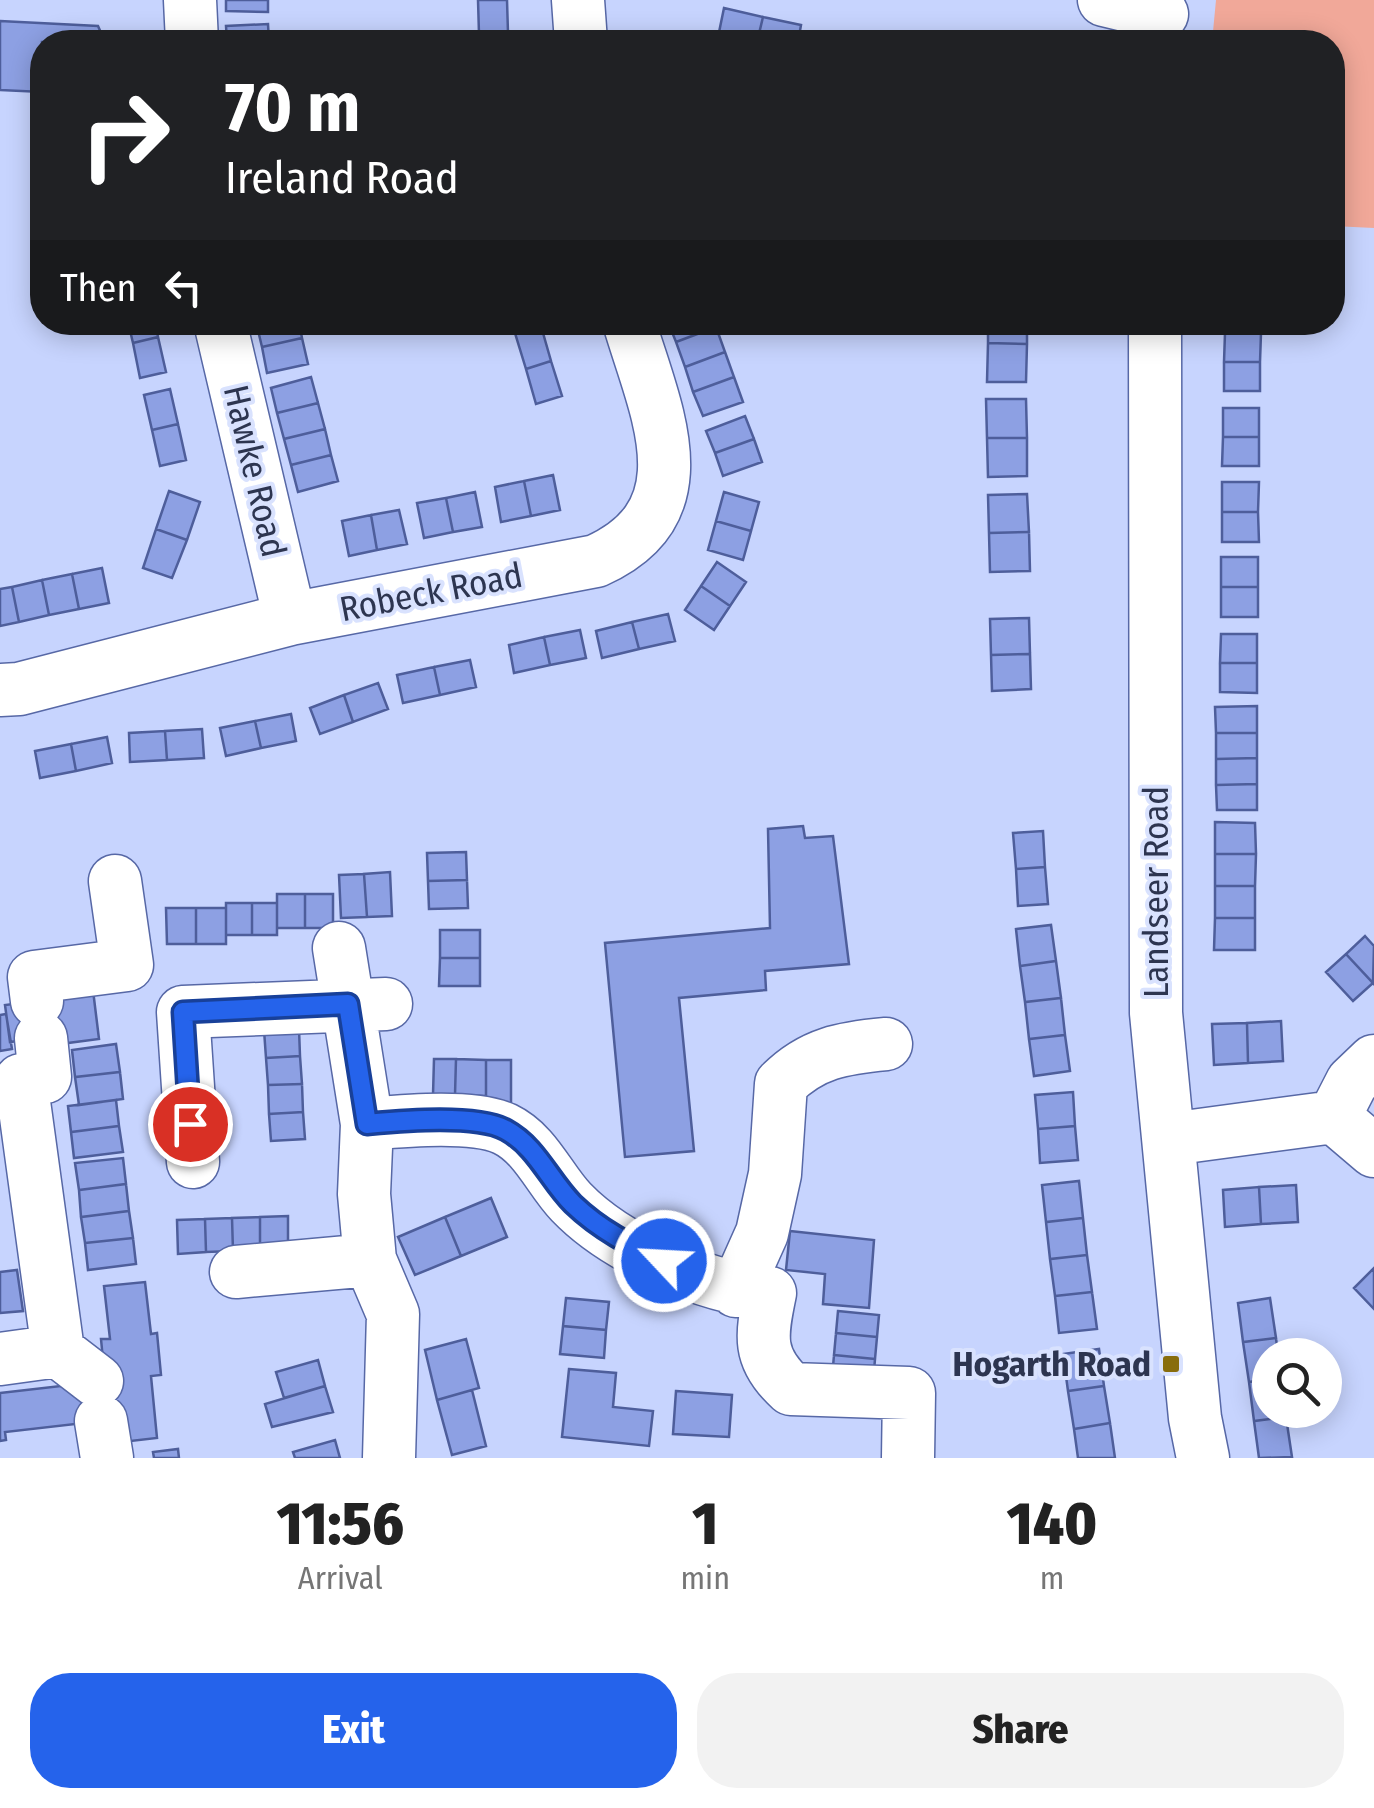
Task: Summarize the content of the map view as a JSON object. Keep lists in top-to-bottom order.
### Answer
{
  "streets": {
    "street": ["Hawke Road", "Robeck Road", "Landseer Road"]
  },
  "crossings": [
    ["Hawke Road", "Robeck Road"]
  ],
  "places": {
    "transit": ["Hogarth Road"]
  },
  "page": {
    "turn": ["70 m", "Ireland Road"],
    "then": "Then",
    "eta": [
      "11:56",
      "Arrival",
      "1",
      "min",
      "140",
      "m"
    ],
    "buttons": ["Exit", "Share"]
  }
}
